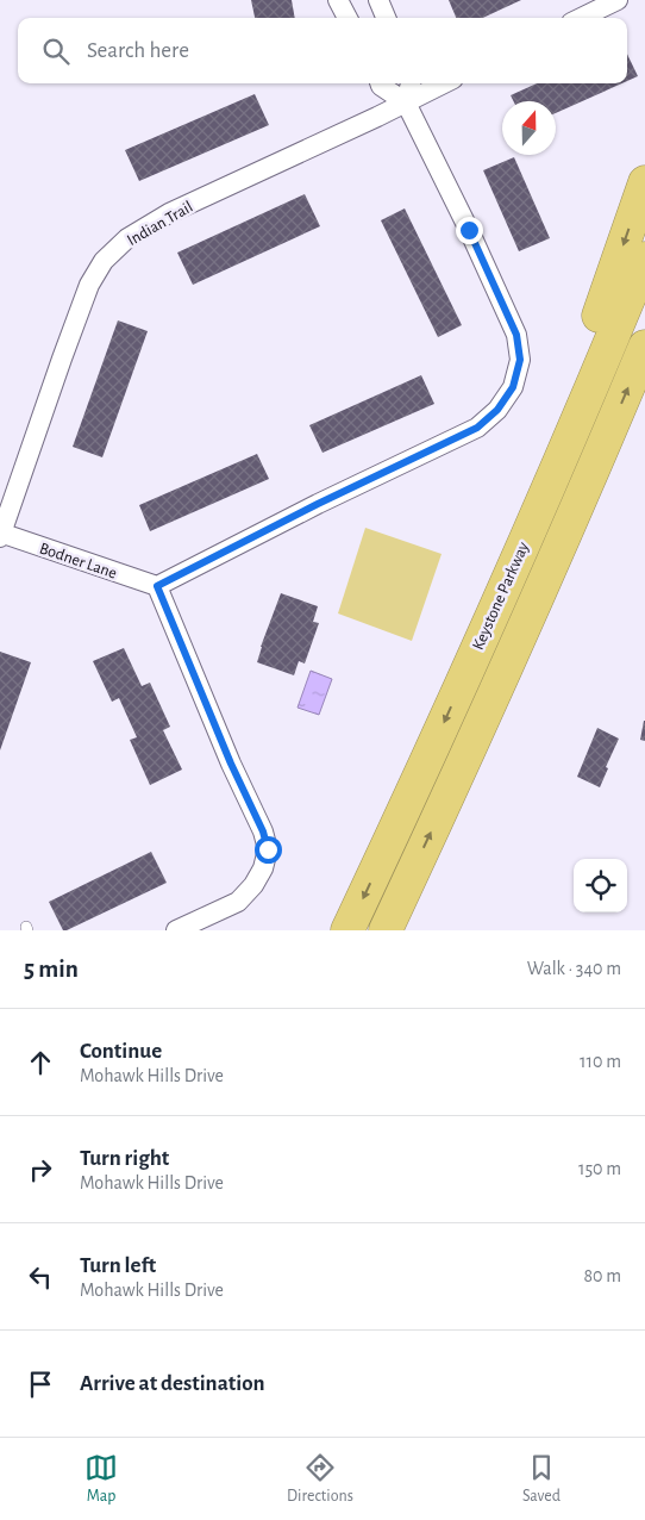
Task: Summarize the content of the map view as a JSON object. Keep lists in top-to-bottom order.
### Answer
{
  "streets": {
    "highway": ["Keystone Parkway"],
    "street": ["Indian Trail", "Bodner Lane"]
  },
  "crossings": [
    ["Indian Trail", "Bodner Lane"]
  ],
  "north": "top",
  "page": {
    "search": "Search here",
    "heading": ["5 min", "Walk · 340 m"],
    "list": [
      ["Continue", "Mohawk Hills Drive", "110 m"],
      ["Turn right", "Mohawk Hills Drive", "150 m"],
      ["Turn left", "Mohawk Hills Drive", "80 m"],
      "Arrive at destination"
    ],
    "nav": ["Map", "Directions", "Saved"]
  }
}
